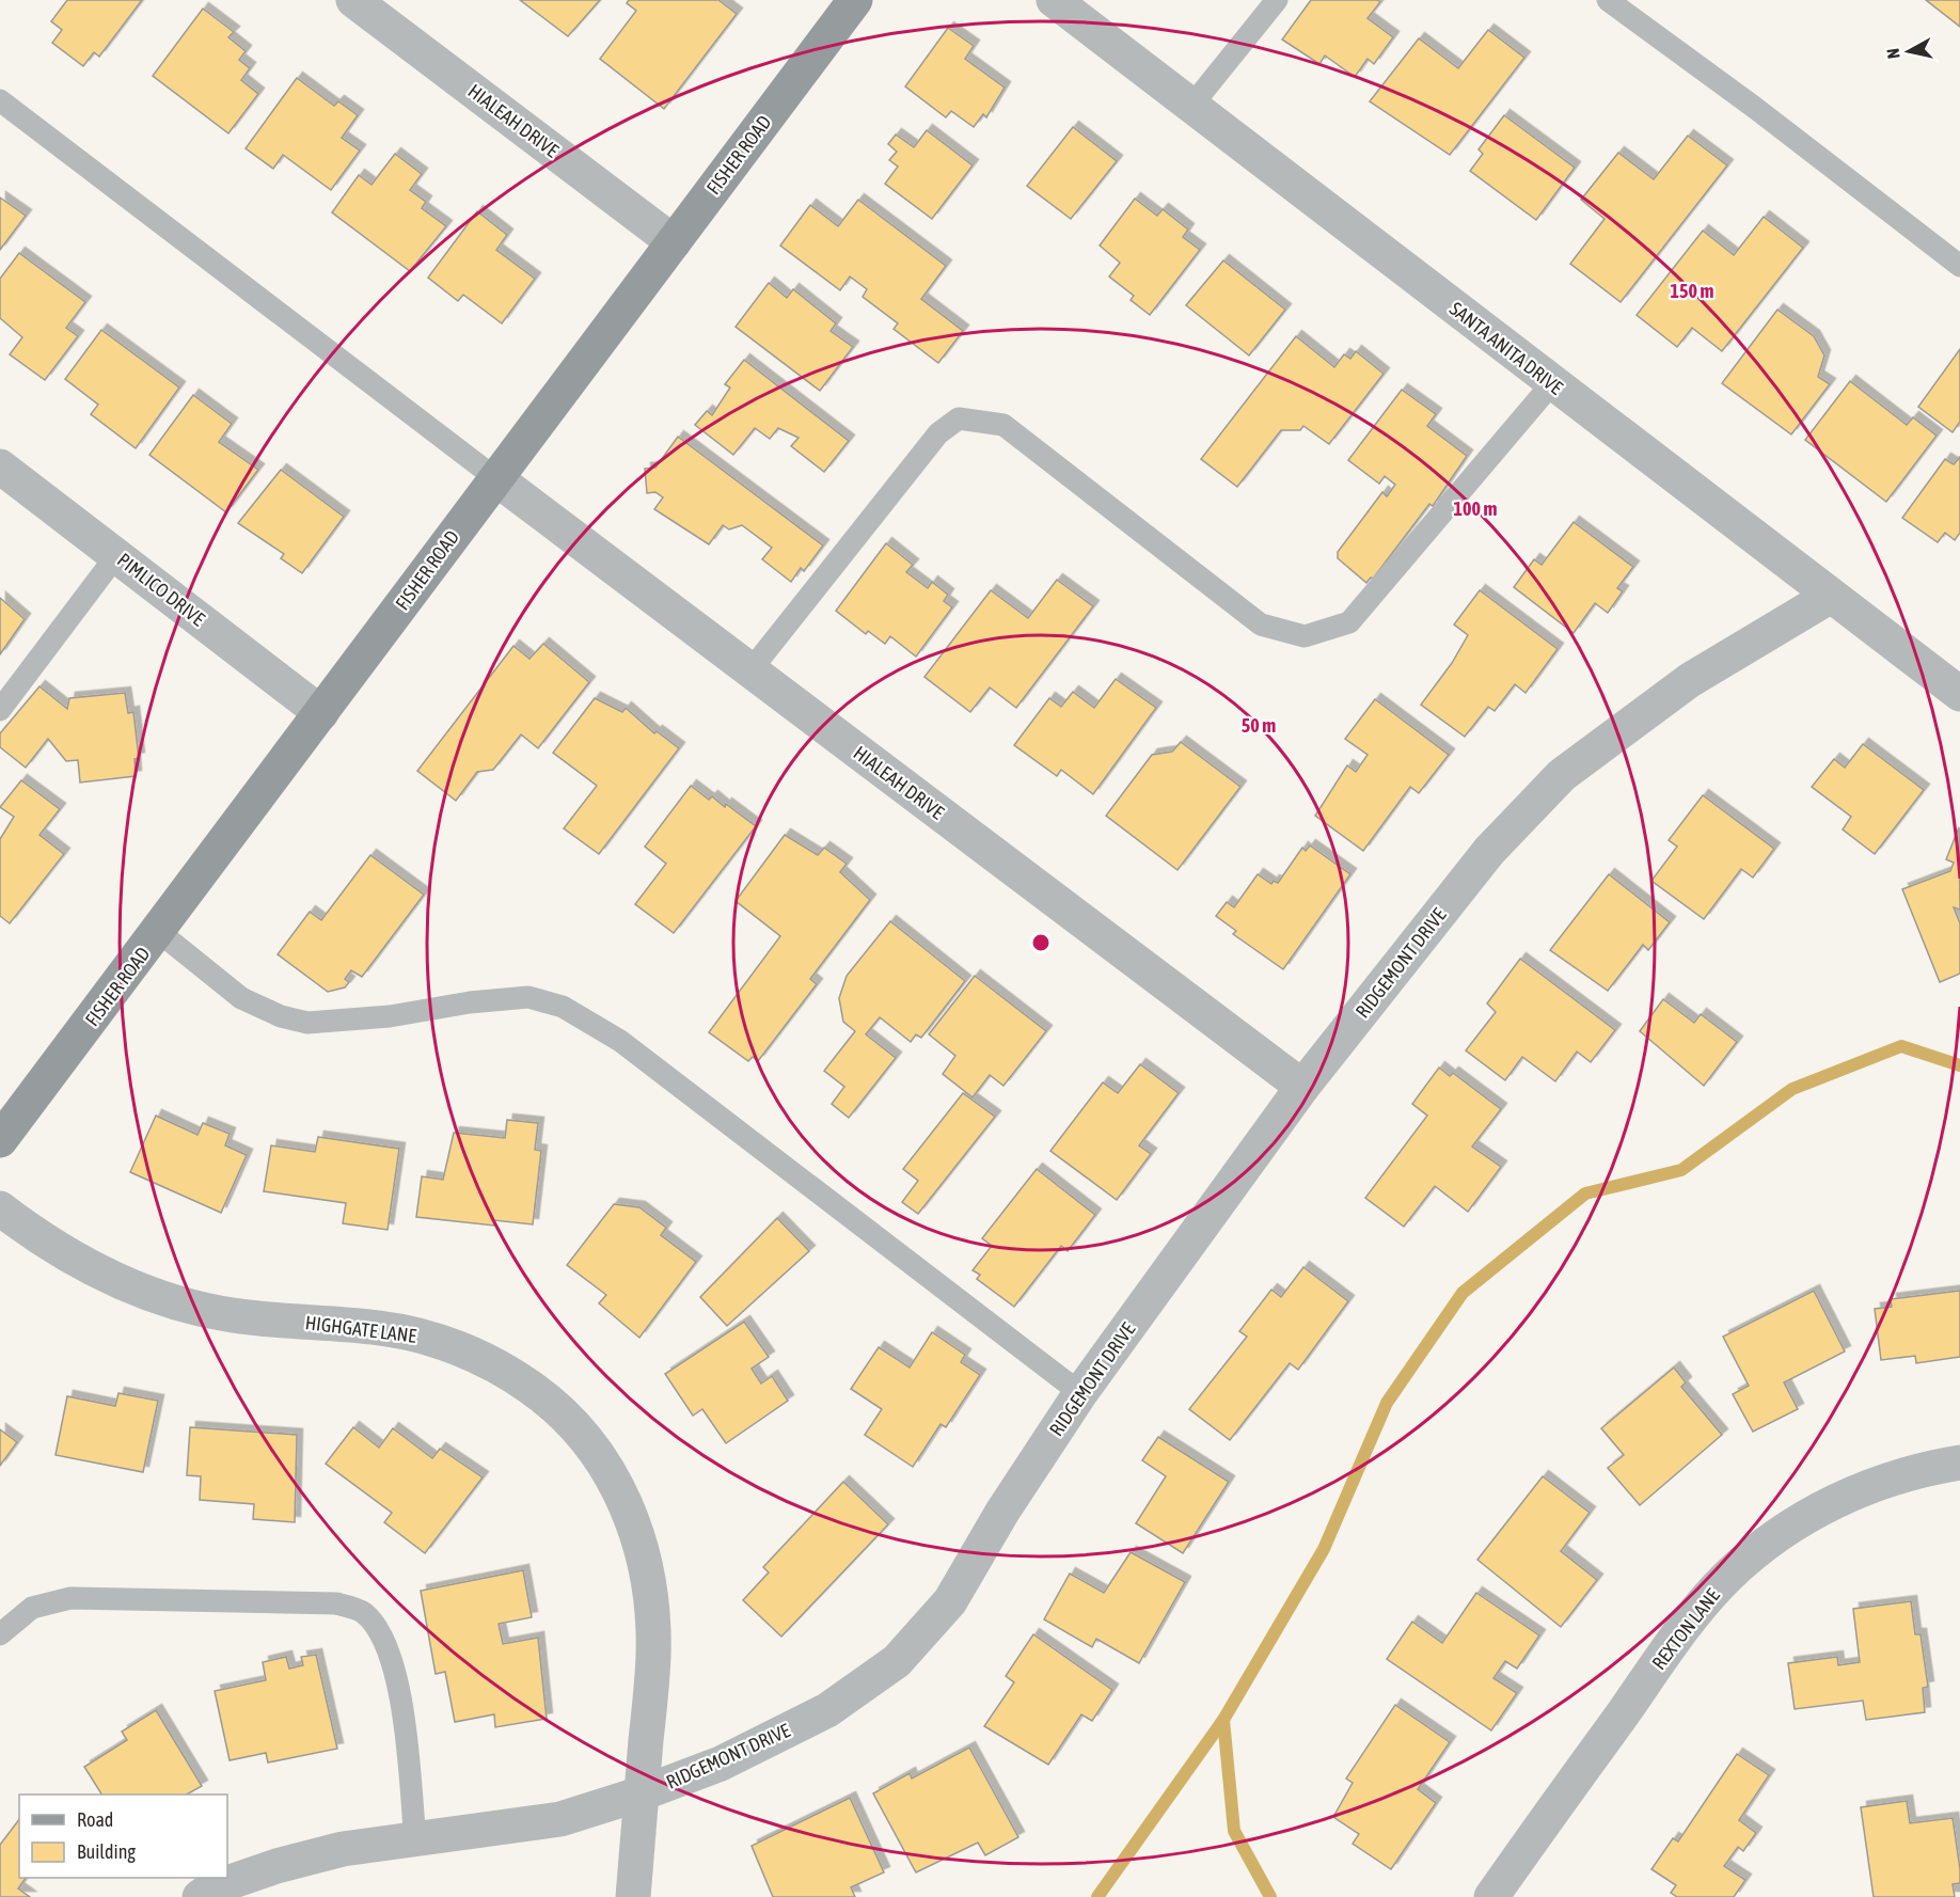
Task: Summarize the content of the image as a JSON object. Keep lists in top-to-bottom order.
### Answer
{
  "streets": {
    "street": [
      "HIALEAH DRIVE",
      "FISHER ROAD",
      "SANTA ANITA DRIVE",
      "PIMLICO DRIVE",
      "RIDGEMONT DRIVE",
      "HIGHGATE LANE",
      "REXTON LANE"
    ]
  },
  "crossings": [
    ["HIALEAH DRIVE", "FISHER ROAD"],
    ["HIALEAH DRIVE", "RIDGEMONT DRIVE"],
    ["FISHER ROAD", "PIMLICO DRIVE"],
    ["SANTA ANITA DRIVE", "RIDGEMONT DRIVE"],
    ["RIDGEMONT DRIVE", "HIGHGATE LANE"]
  ],
  "legend": ["Road", "Building"],
  "north": "left",
  "rings": ["150 m", "100 m", "50 m"]
}
